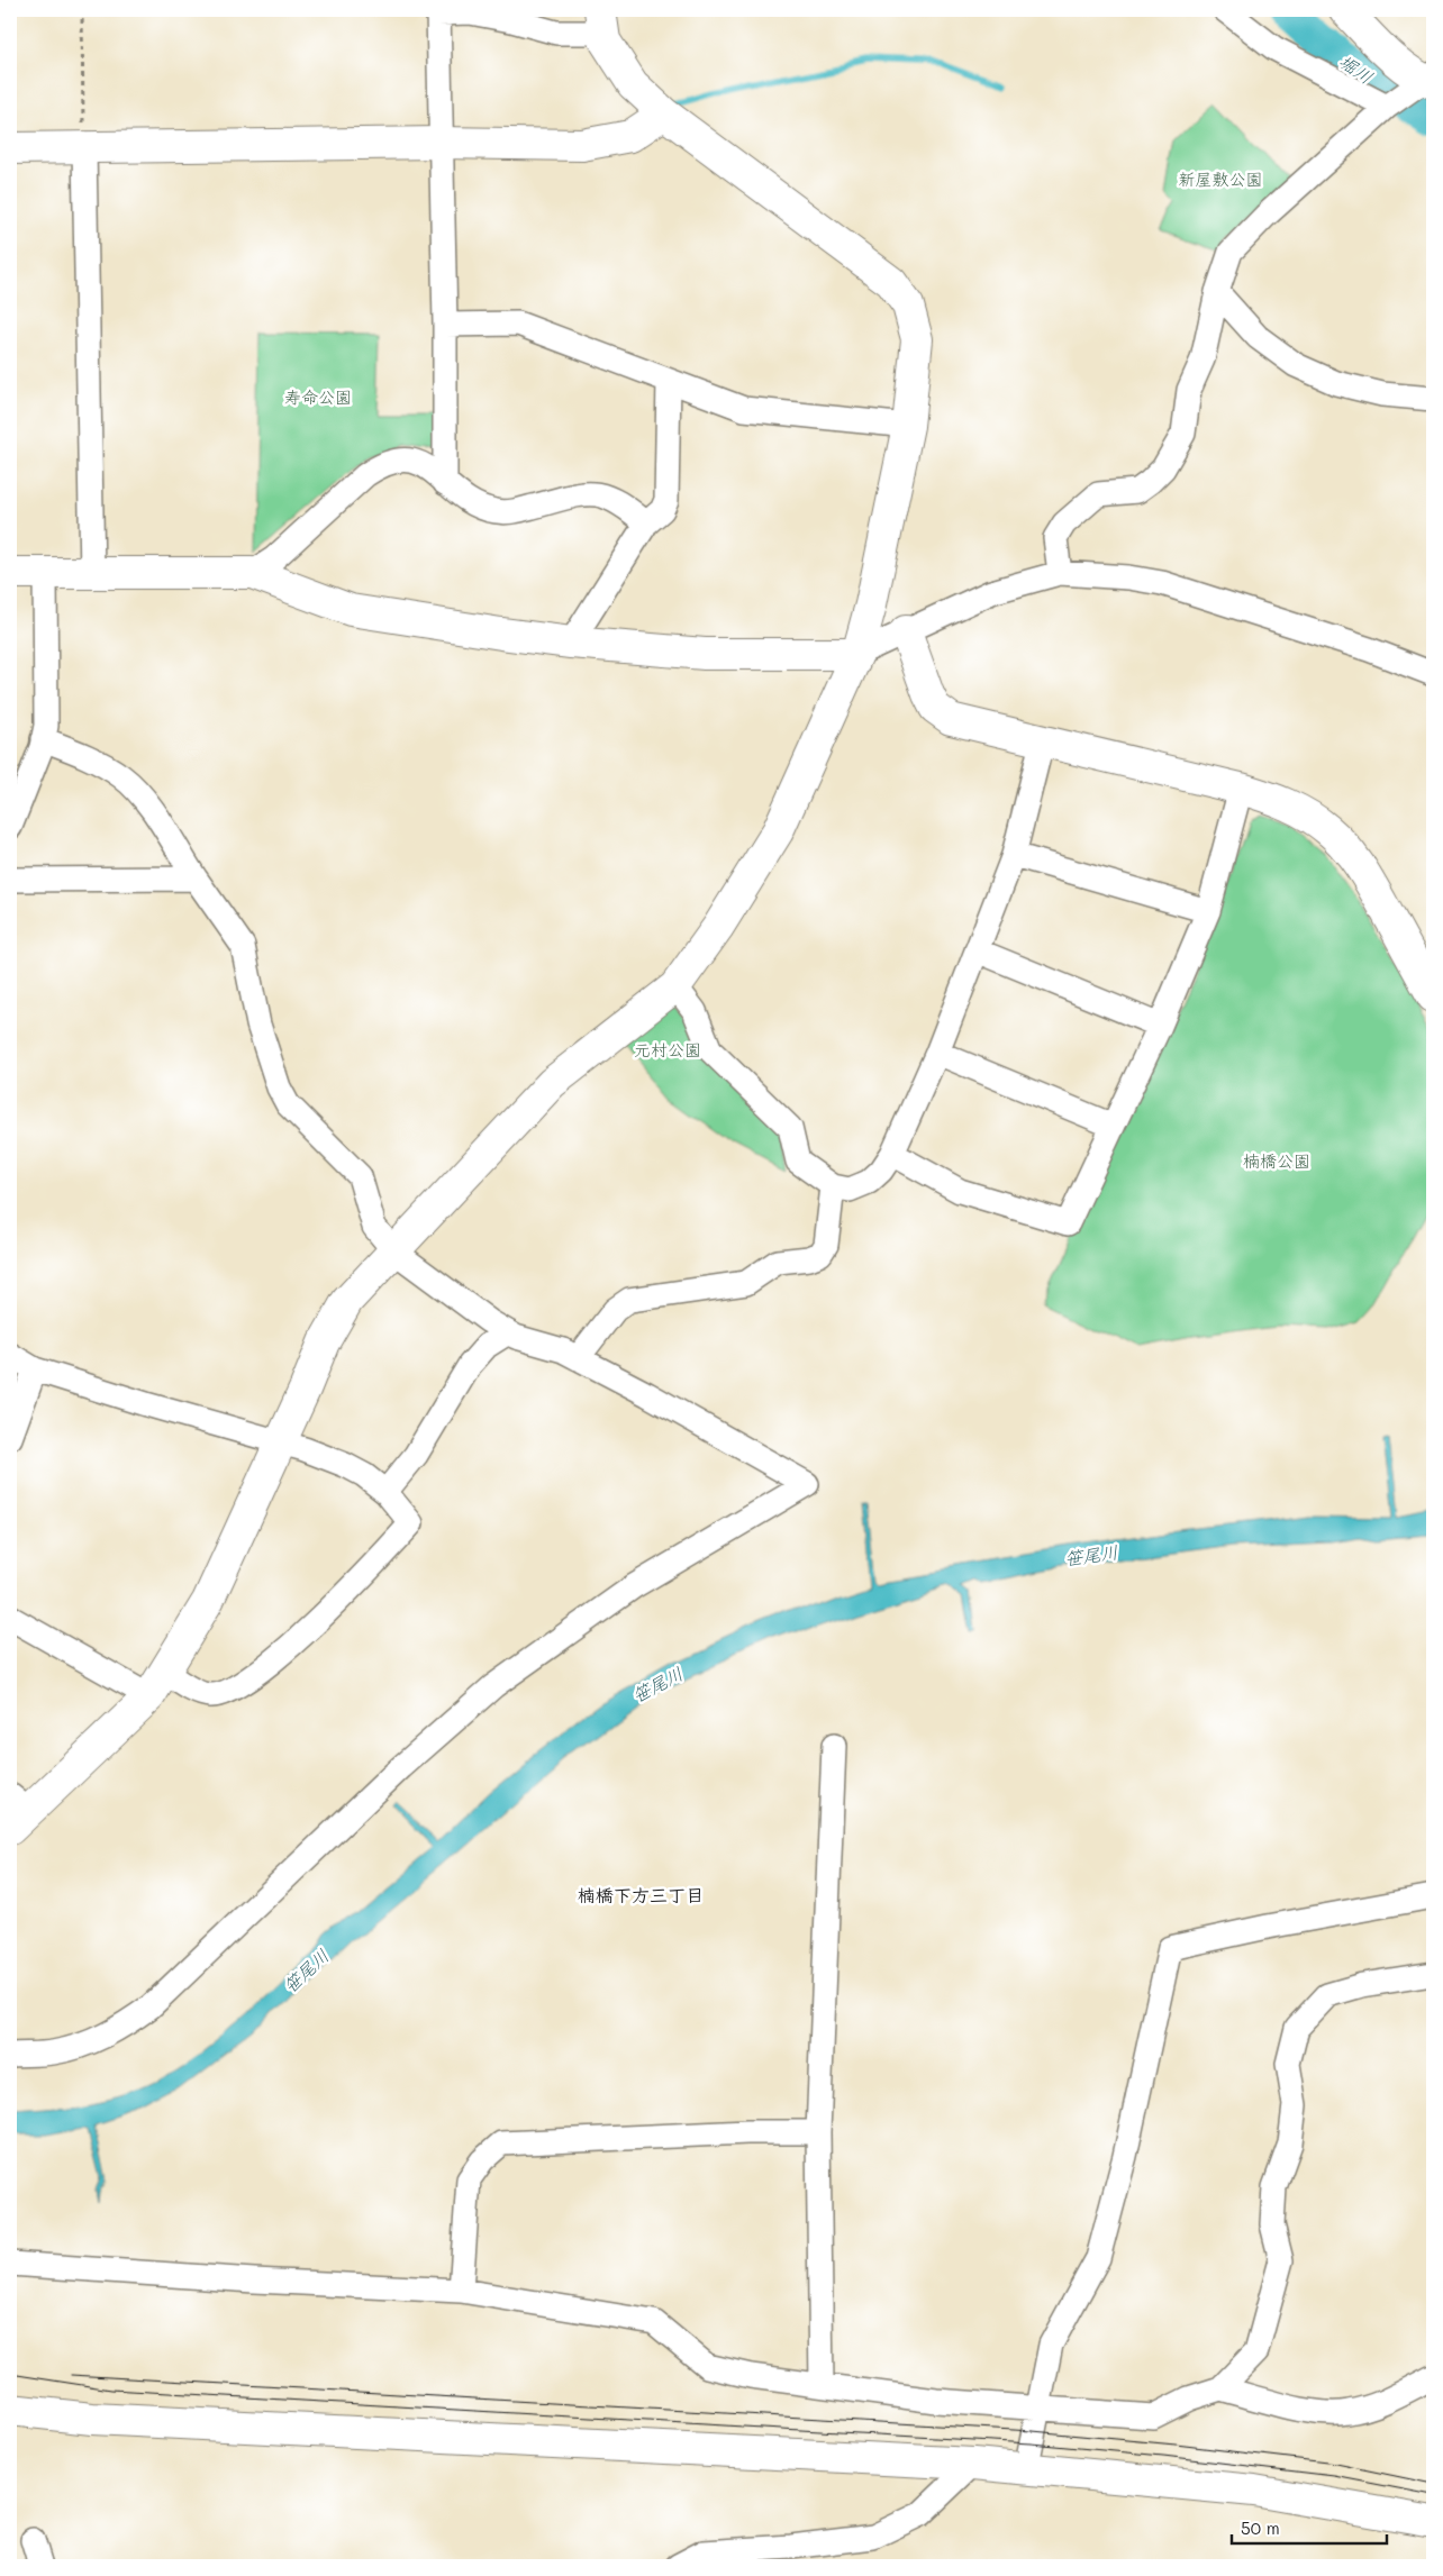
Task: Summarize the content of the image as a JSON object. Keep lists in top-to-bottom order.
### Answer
{
  "districts": ["楠橋下方三丁目"],
  "water": ["堀川", "笹尾川"],
  "parks": [
    "新屋敷公園",
    "寿命公園",
    "元村公園",
    "楠橋公園"
  ],
  "scale_bar": "50 m"
}
